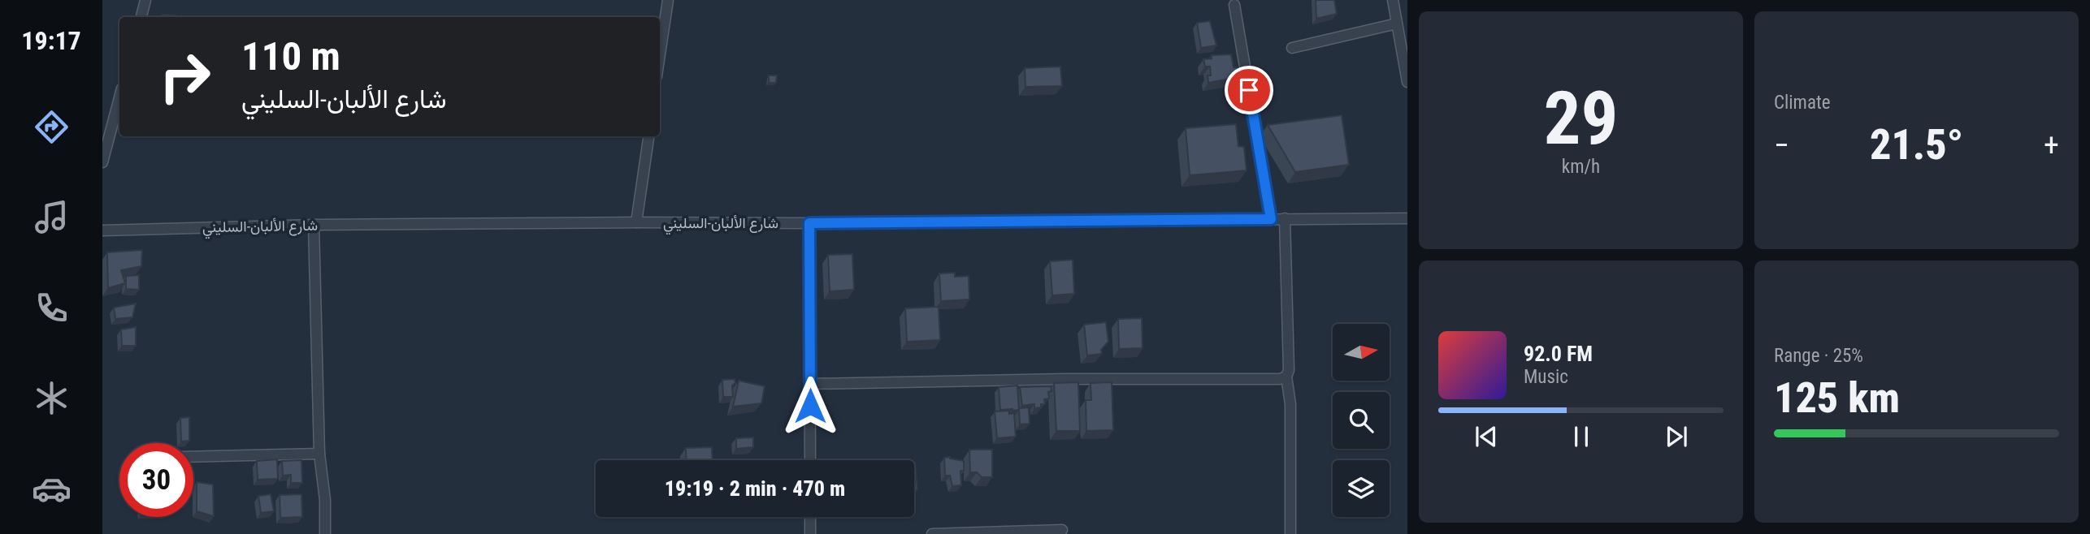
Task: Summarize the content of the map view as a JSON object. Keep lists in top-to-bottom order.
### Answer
{
  "streets": {
    "street": ["شارع الألبان-السليني"]
  },
  "north": "right",
  "page": {
    "tabs": "19:17",
    "tile": [
      ["29", "km/h"],
      "Climate",
      ["Range · 25%", "125 km"]
    ],
    "turn": ["110 m", "شارع الألبان-السليني"],
    "heat": ["−", "21.5°", "+"],
    "song": ["92.0 FM", "Music"],
    "limit": "30",
    "trip": "19:19 · 2 min · 470 m"
  }
}
